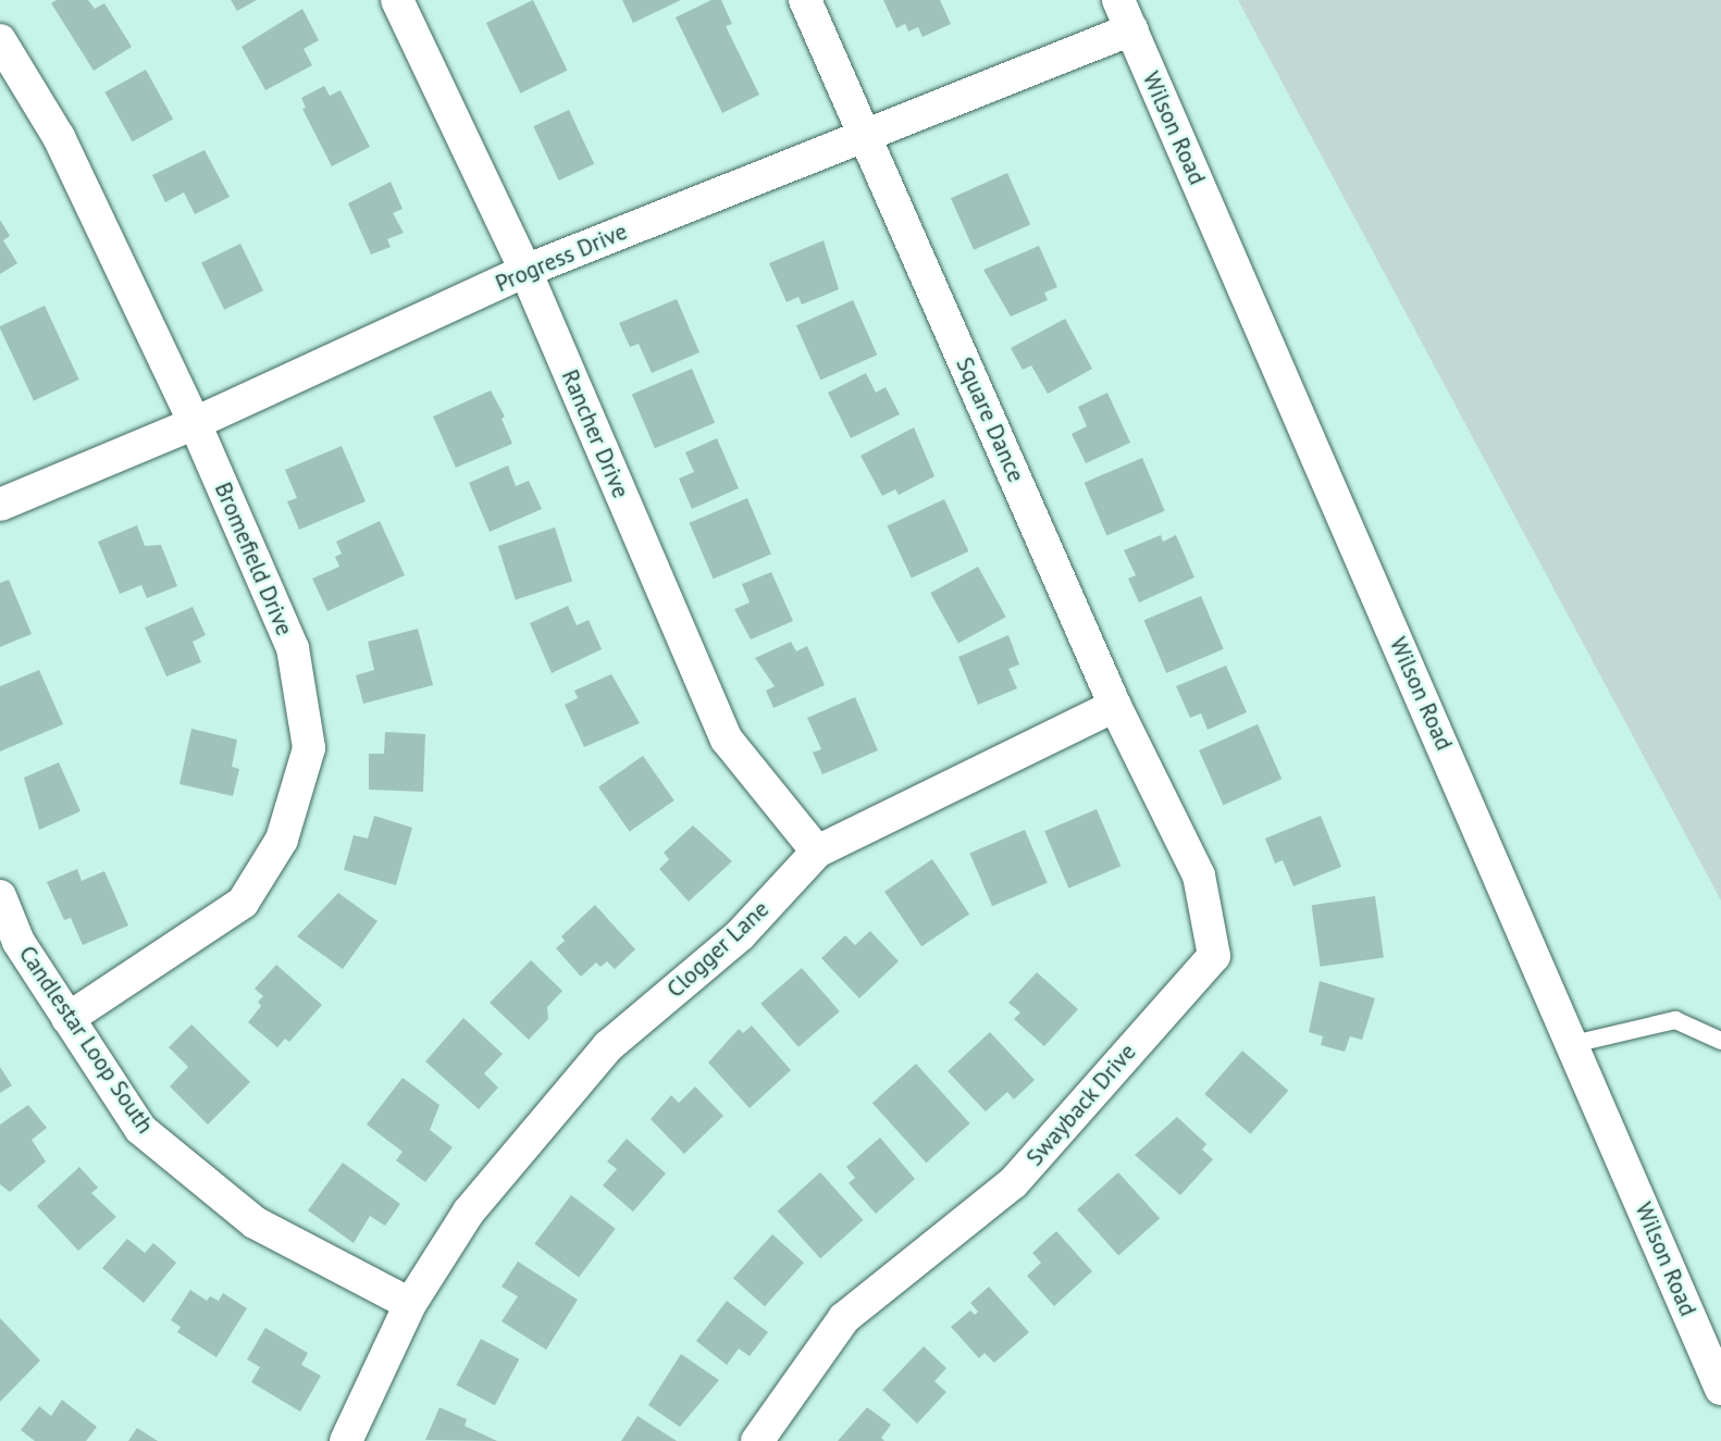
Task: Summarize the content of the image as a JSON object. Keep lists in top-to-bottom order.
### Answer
{
  "streets": {
    "street": [
      "Wilson Road",
      "Progress Drive",
      "Square Dance",
      "Rancher Drive",
      "Bromefield Drive",
      "Clogger Lane",
      "Candlestar Loop South",
      "Swayback Drive"
    ]
  },
  "crossings": [
    ["Wilson Road", "Progress Drive"],
    ["Progress Drive", "Square Dance"],
    ["Progress Drive", "Rancher Drive"],
    ["Progress Drive", "Bromefield Drive"],
    ["Square Dance", "Clogger Lane"],
    ["Square Dance", "Swayback Drive"],
    ["Rancher Drive", "Clogger Lane"],
    ["Bromefield Drive", "Candlestar Loop South"],
    ["Clogger Lane", "Candlestar Loop South"],
    ["Clogger Lane", "Swayback Drive"]
  ]
}
